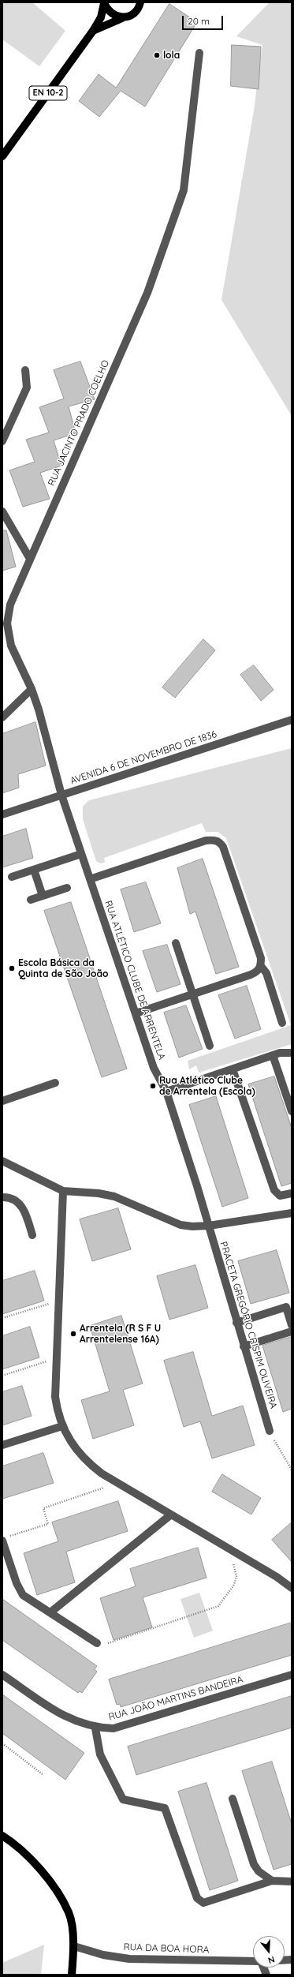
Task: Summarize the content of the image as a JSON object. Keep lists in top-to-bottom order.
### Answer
{
  "streets": {
    "main road": ["EN 10-2"],
    "street": [
      "RUA JACINTO PRADO COELHO",
      "AVENIDA 6 DE NOVEMBRO DE 1836",
      "RUA ATLÉTICO CLUBE DE ARRENTELA",
      "PRACETA GREGÓRIO CRISPIM OLIVEIRA",
      "RUA JOÃO MARTINS BANDEIRA",
      "RUA DA BOA HORA"
    ]
  },
  "crossings": [
    ["RUA JACINTO PRADO COELHO", "AVENIDA 6 DE NOVEMBRO DE 1836"],
    ["RUA JACINTO PRADO COELHO", "RUA ATLÉTICO CLUBE DE ARRENTELA"],
    ["AVENIDA 6 DE NOVEMBRO DE 1836", "RUA ATLÉTICO CLUBE DE ARRENTELA"],
    ["RUA ATLÉTICO CLUBE DE ARRENTELA", "PRACETA GREGÓRIO CRISPIM OLIVEIRA"]
  ],
  "places": [
    "lola",
    "Escola Básica da Quinta de São João",
    "Rua Atlético Clube de Arrentela (Escola)",
    "Arrentela (R S F U Arrentelense 16A)"
  ],
  "scale_bar": "20 m",
  "north": "bottom"
}
